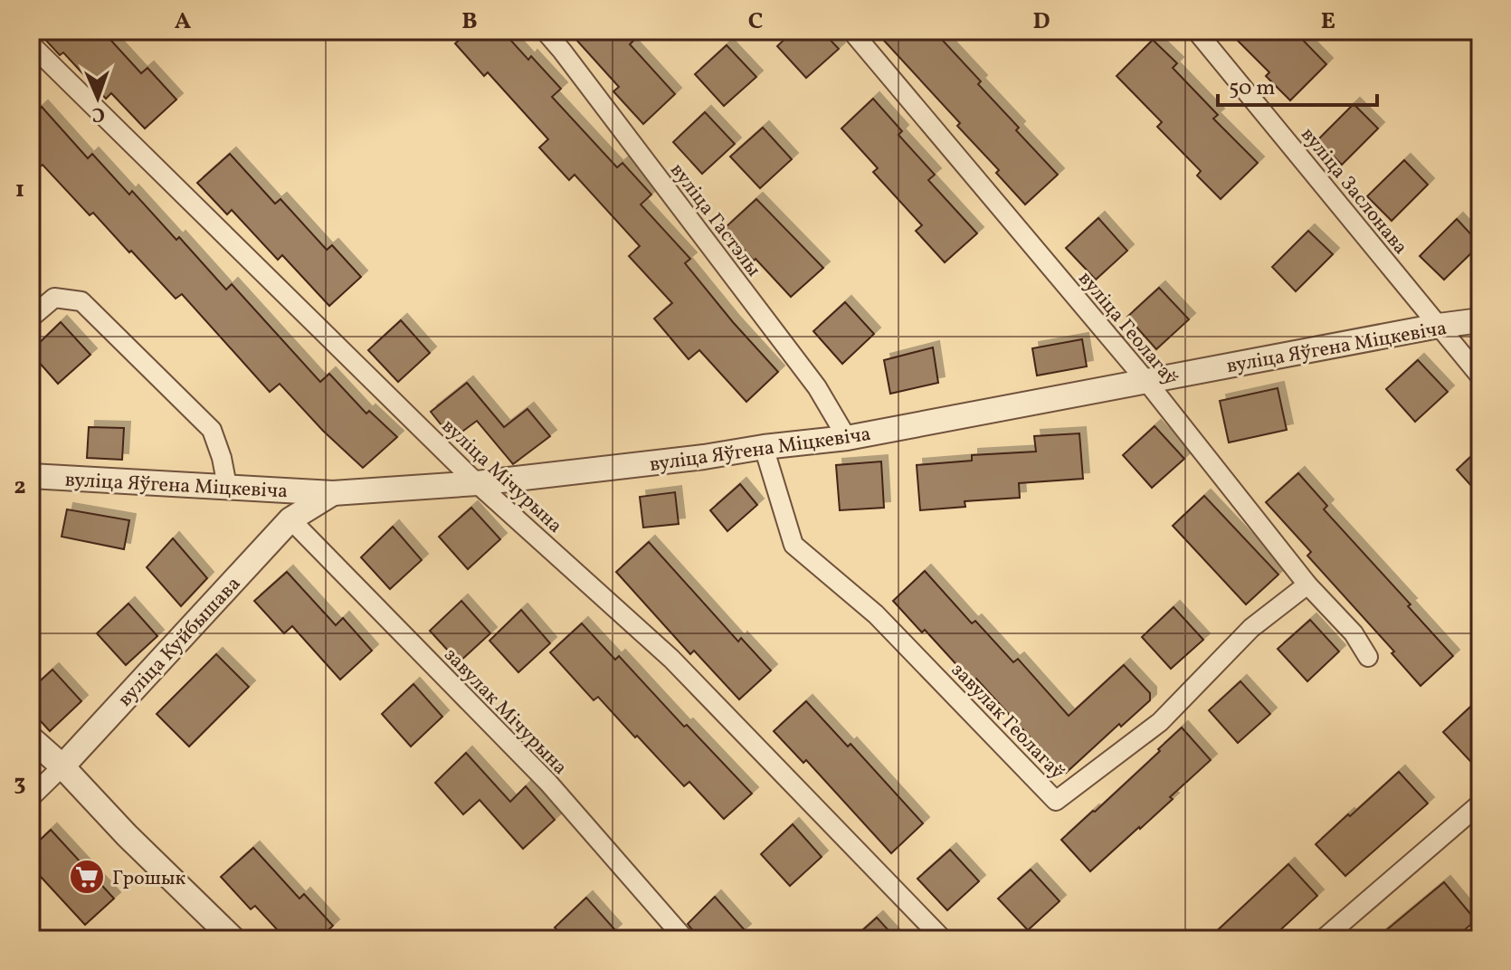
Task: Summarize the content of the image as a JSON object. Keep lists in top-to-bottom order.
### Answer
{
  "streets": {
    "street": [
      "вуліца Заслонава",
      "вуліца Гастэлы",
      "вуліца Геолагаў",
      "вуліца Яўгена Міцкевіча",
      "вуліца Мічурына",
      "вуліца Куйбышава",
      "завулак Мічурына",
      "завулак Геолагаў"
    ]
  },
  "crossings": [
    ["вуліца Заслонава", "вуліца Яўгена Міцкевіча"],
    ["вуліца Гастэлы", "вуліца Яўгена Міцкевіча"],
    ["вуліца Геолагаў", "вуліца Яўгена Міцкевіча"],
    ["вуліца Геолагаў", "завулак Геолагаў"],
    ["вуліца Яўгена Міцкевіча", "вуліца Мічурына"],
    ["вуліца Яўгена Міцкевіча", "вуліца Куйбышава"],
    ["вуліца Яўгена Міцкевіча", "завулак Геолагаў"],
    ["вуліца Куйбышава", "завулак Мічурына"]
  ],
  "places": {
    "supermarket": ["Грошык"]
  },
  "scale_bar": "50 m",
  "north": "bottom",
  "grid": {
    "columns": [
      "A",
      "B",
      "C",
      "D",
      "E"
    ],
    "rows": ["1", "2", "3"]
  }
}
